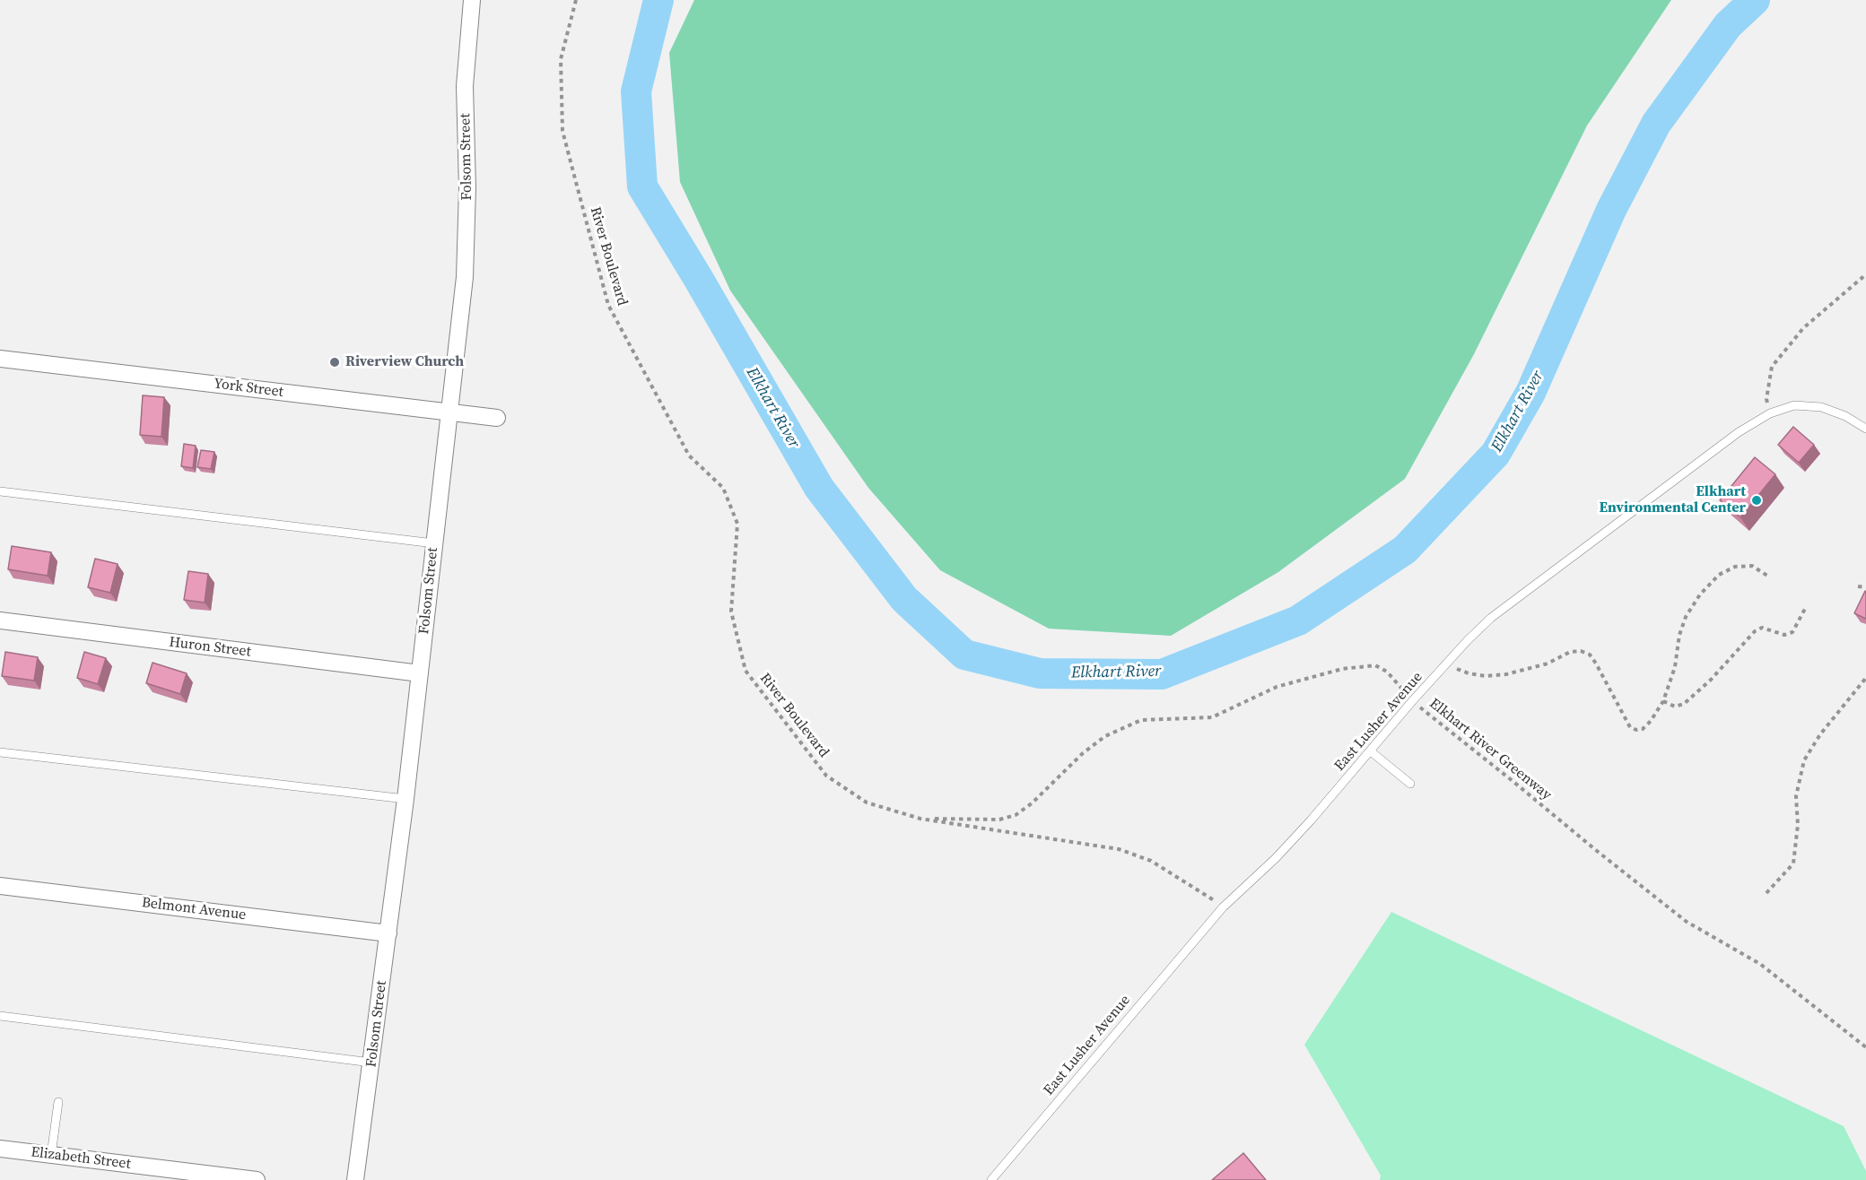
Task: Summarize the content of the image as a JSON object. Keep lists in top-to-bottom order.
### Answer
{
  "streets": {
    "street": [
      "Folsom Street",
      "York Street",
      "Huron Street",
      "Belmont Avenue",
      "Elizabeth Street"
    ],
    "lane": ["East Lusher Avenue"],
    "path": ["River Boulevard", "Elkhart River Greenway"]
  },
  "crossings": [
    ["Folsom Street", "York Street"],
    ["Folsom Street", "Huron Street"],
    ["Folsom Street", "Belmont Avenue"],
    ["River Boulevard", "East Lusher Avenue"],
    ["River Boulevard", "Elkhart River Greenway"],
    ["East Lusher Avenue", "Elkhart River Greenway"]
  ],
  "water": ["Elkhart River"],
  "places": ["Riverview Church", "Elkhart Environmental Center"]
}
